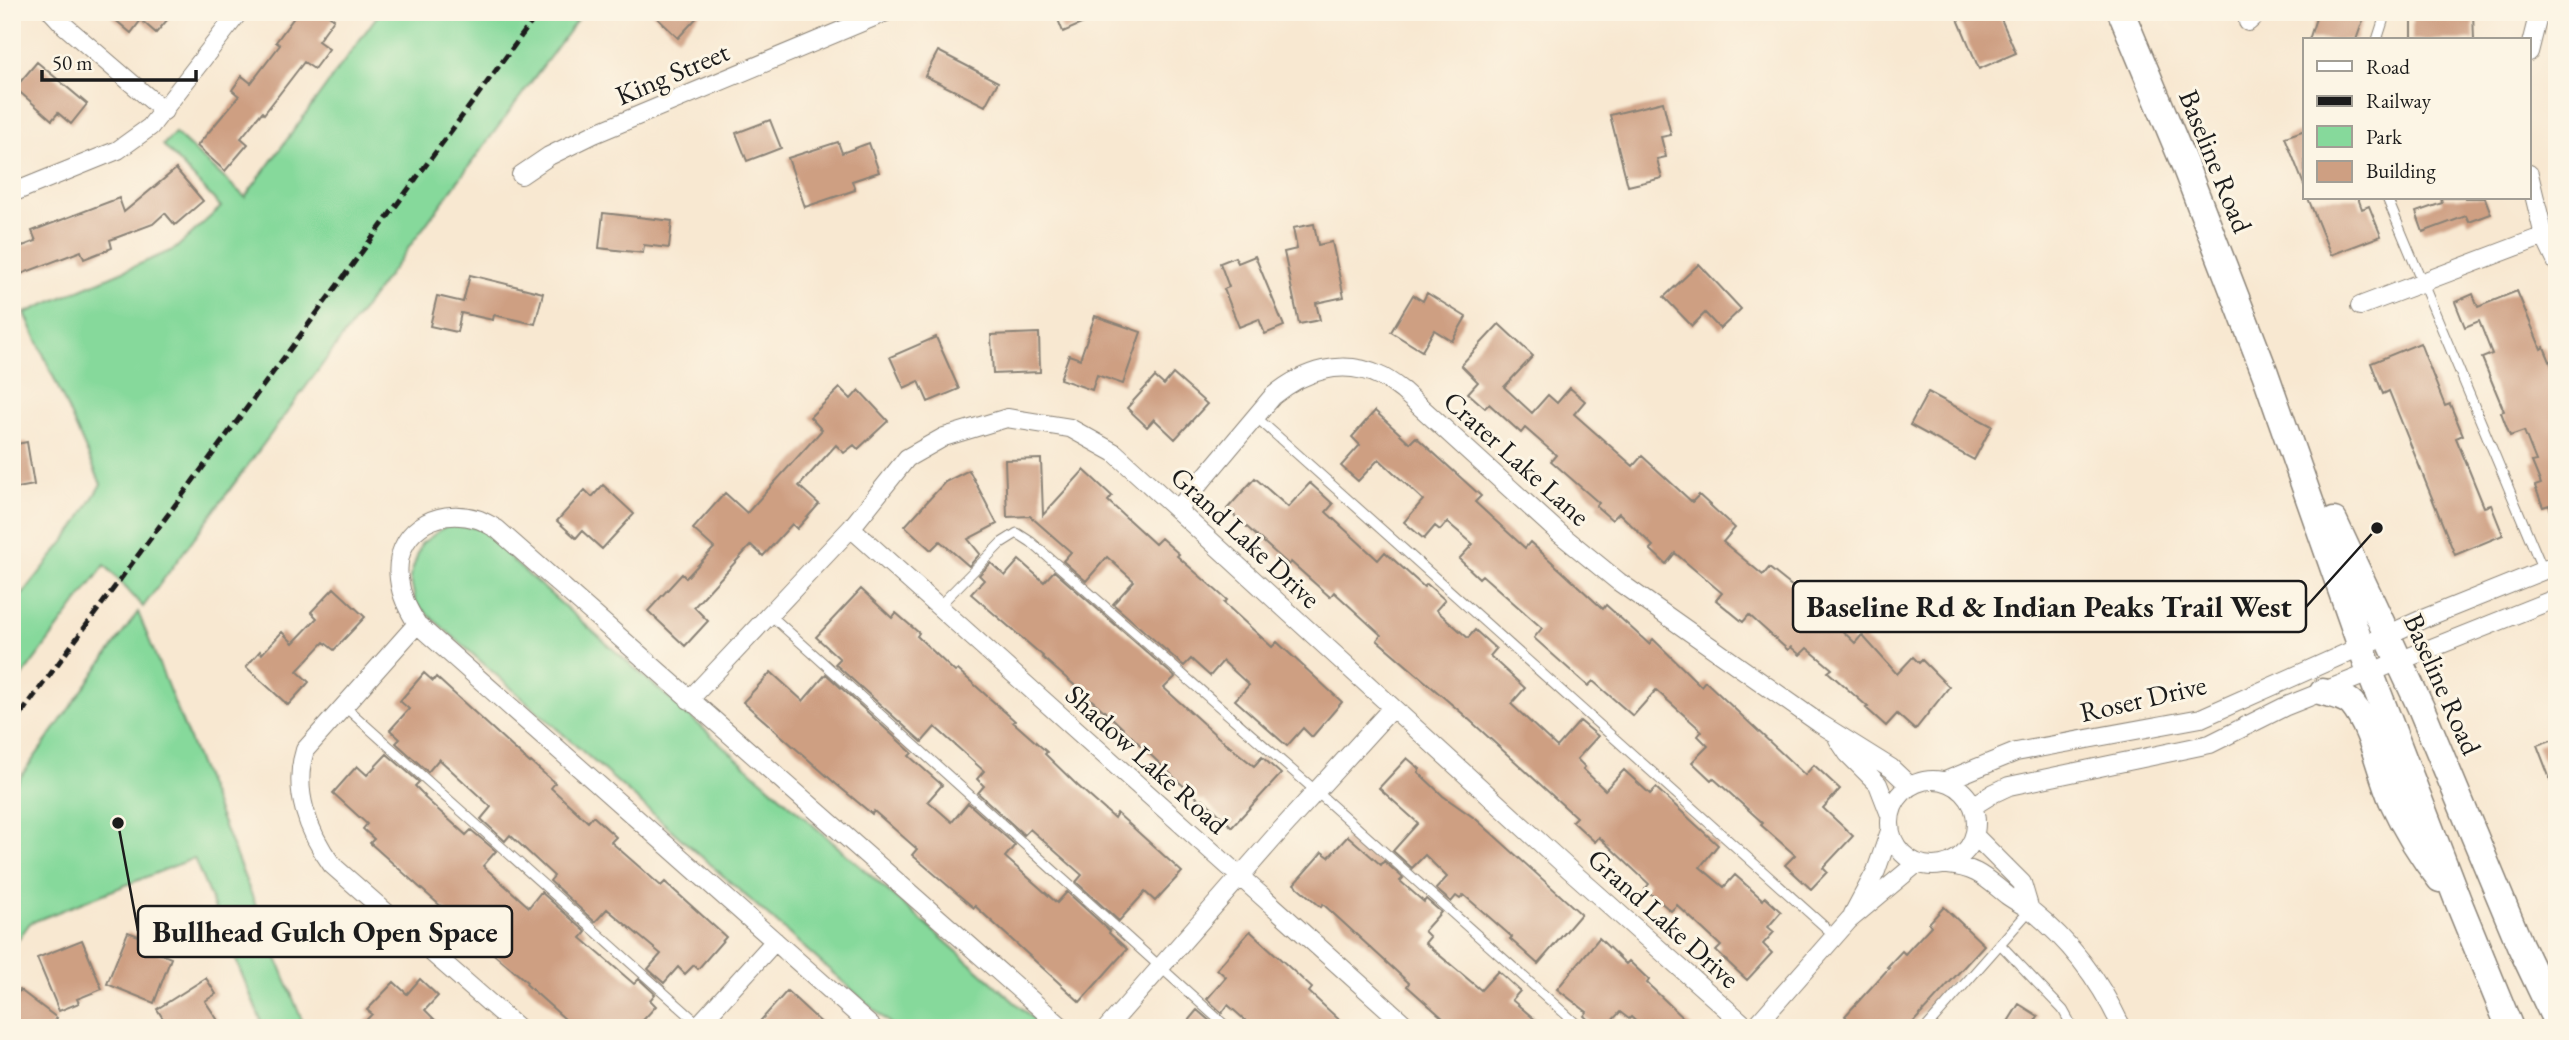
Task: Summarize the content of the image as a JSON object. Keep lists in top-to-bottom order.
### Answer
{
  "streets": {
    "main road": ["Baseline Road"],
    "street": [
      "King Street",
      "Crater Lake Lane",
      "Grand Lake Drive",
      "Roser Drive",
      "Shadow Lake Road"
    ]
  },
  "crossings": [
    ["Baseline Road", "Roser Drive"],
    ["Crater Lake Lane", "Grand Lake Drive"],
    ["Crater Lake Lane", "Roser Drive"],
    ["Grand Lake Drive", "Shadow Lake Road"]
  ],
  "places": ["Baseline Rd & Indian Peaks Trail West", "Bullhead Gulch Open Space"],
  "legend": [
    "Road",
    "Railway",
    "Park",
    "Building"
  ],
  "scale_bar": "50 m"
}
